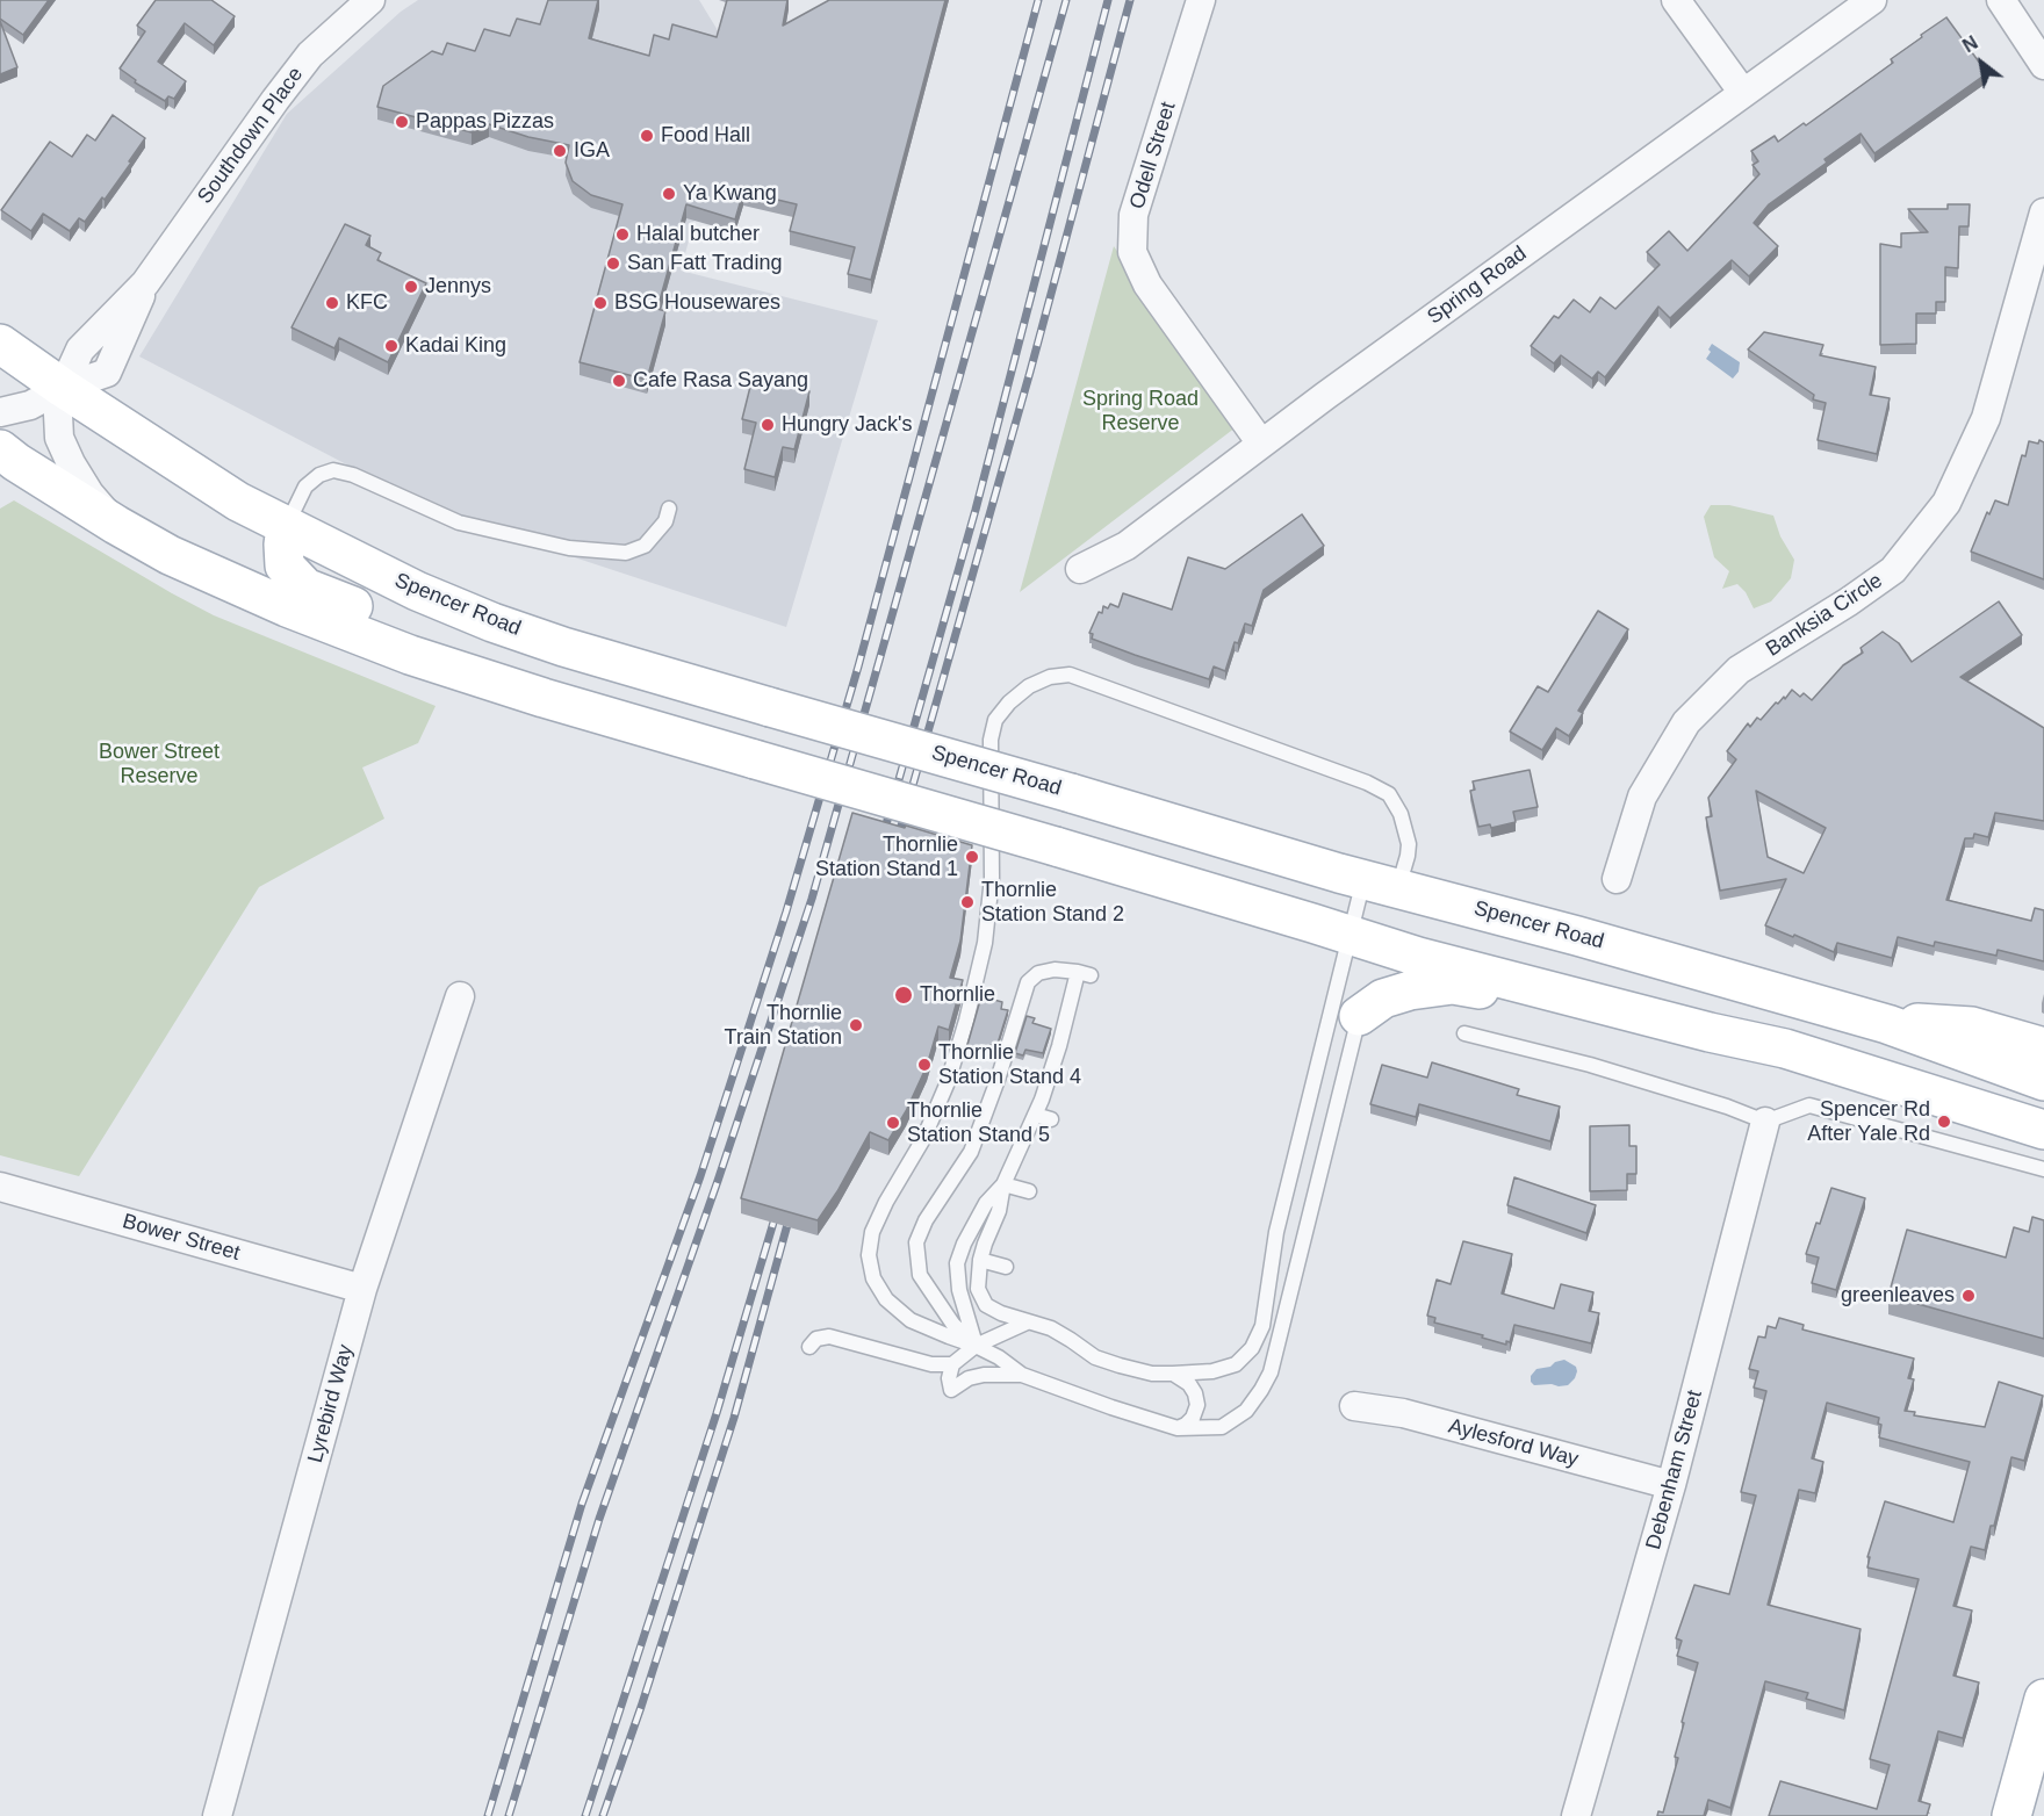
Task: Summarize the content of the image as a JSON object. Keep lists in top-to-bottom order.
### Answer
{
  "streets": {
    "main road": ["Spencer Road"],
    "street": [
      "Southdown Place",
      "Odell Street",
      "Spring Road",
      "Banksia Circle",
      "Bower Street",
      "Lyrebird Way",
      "Aylesford Way",
      "Debenham Street"
    ]
  },
  "crossings": [
    ["Southdown Place", "Spencer Road"],
    ["Odell Street", "Spring Road"],
    ["Bower Street", "Lyrebird Way"],
    ["Aylesford Way", "Debenham Street"]
  ],
  "parks": ["Spring Road Reserve", "Bower Street Reserve"],
  "places": [
    "Pappas Pizzas",
    "Food Hall",
    "IGA",
    "Ya Kwang",
    "Halal butcher",
    "San Fatt Trading",
    "Jennys",
    "KFC",
    "BSG Housewares",
    "Kadai King",
    "Cafe Rasa Sayang",
    "Hungry Jack's",
    "Thornlie Station Stand 1",
    "Thornlie Station Stand 2",
    "Thornlie",
    "Thornlie Train Station",
    "Thornlie Station Stand 4",
    "Spencer Rd After Yale Rd",
    "Thornlie Station Stand 5",
    "greenleaves"
  ],
  "north": "top left"
}
